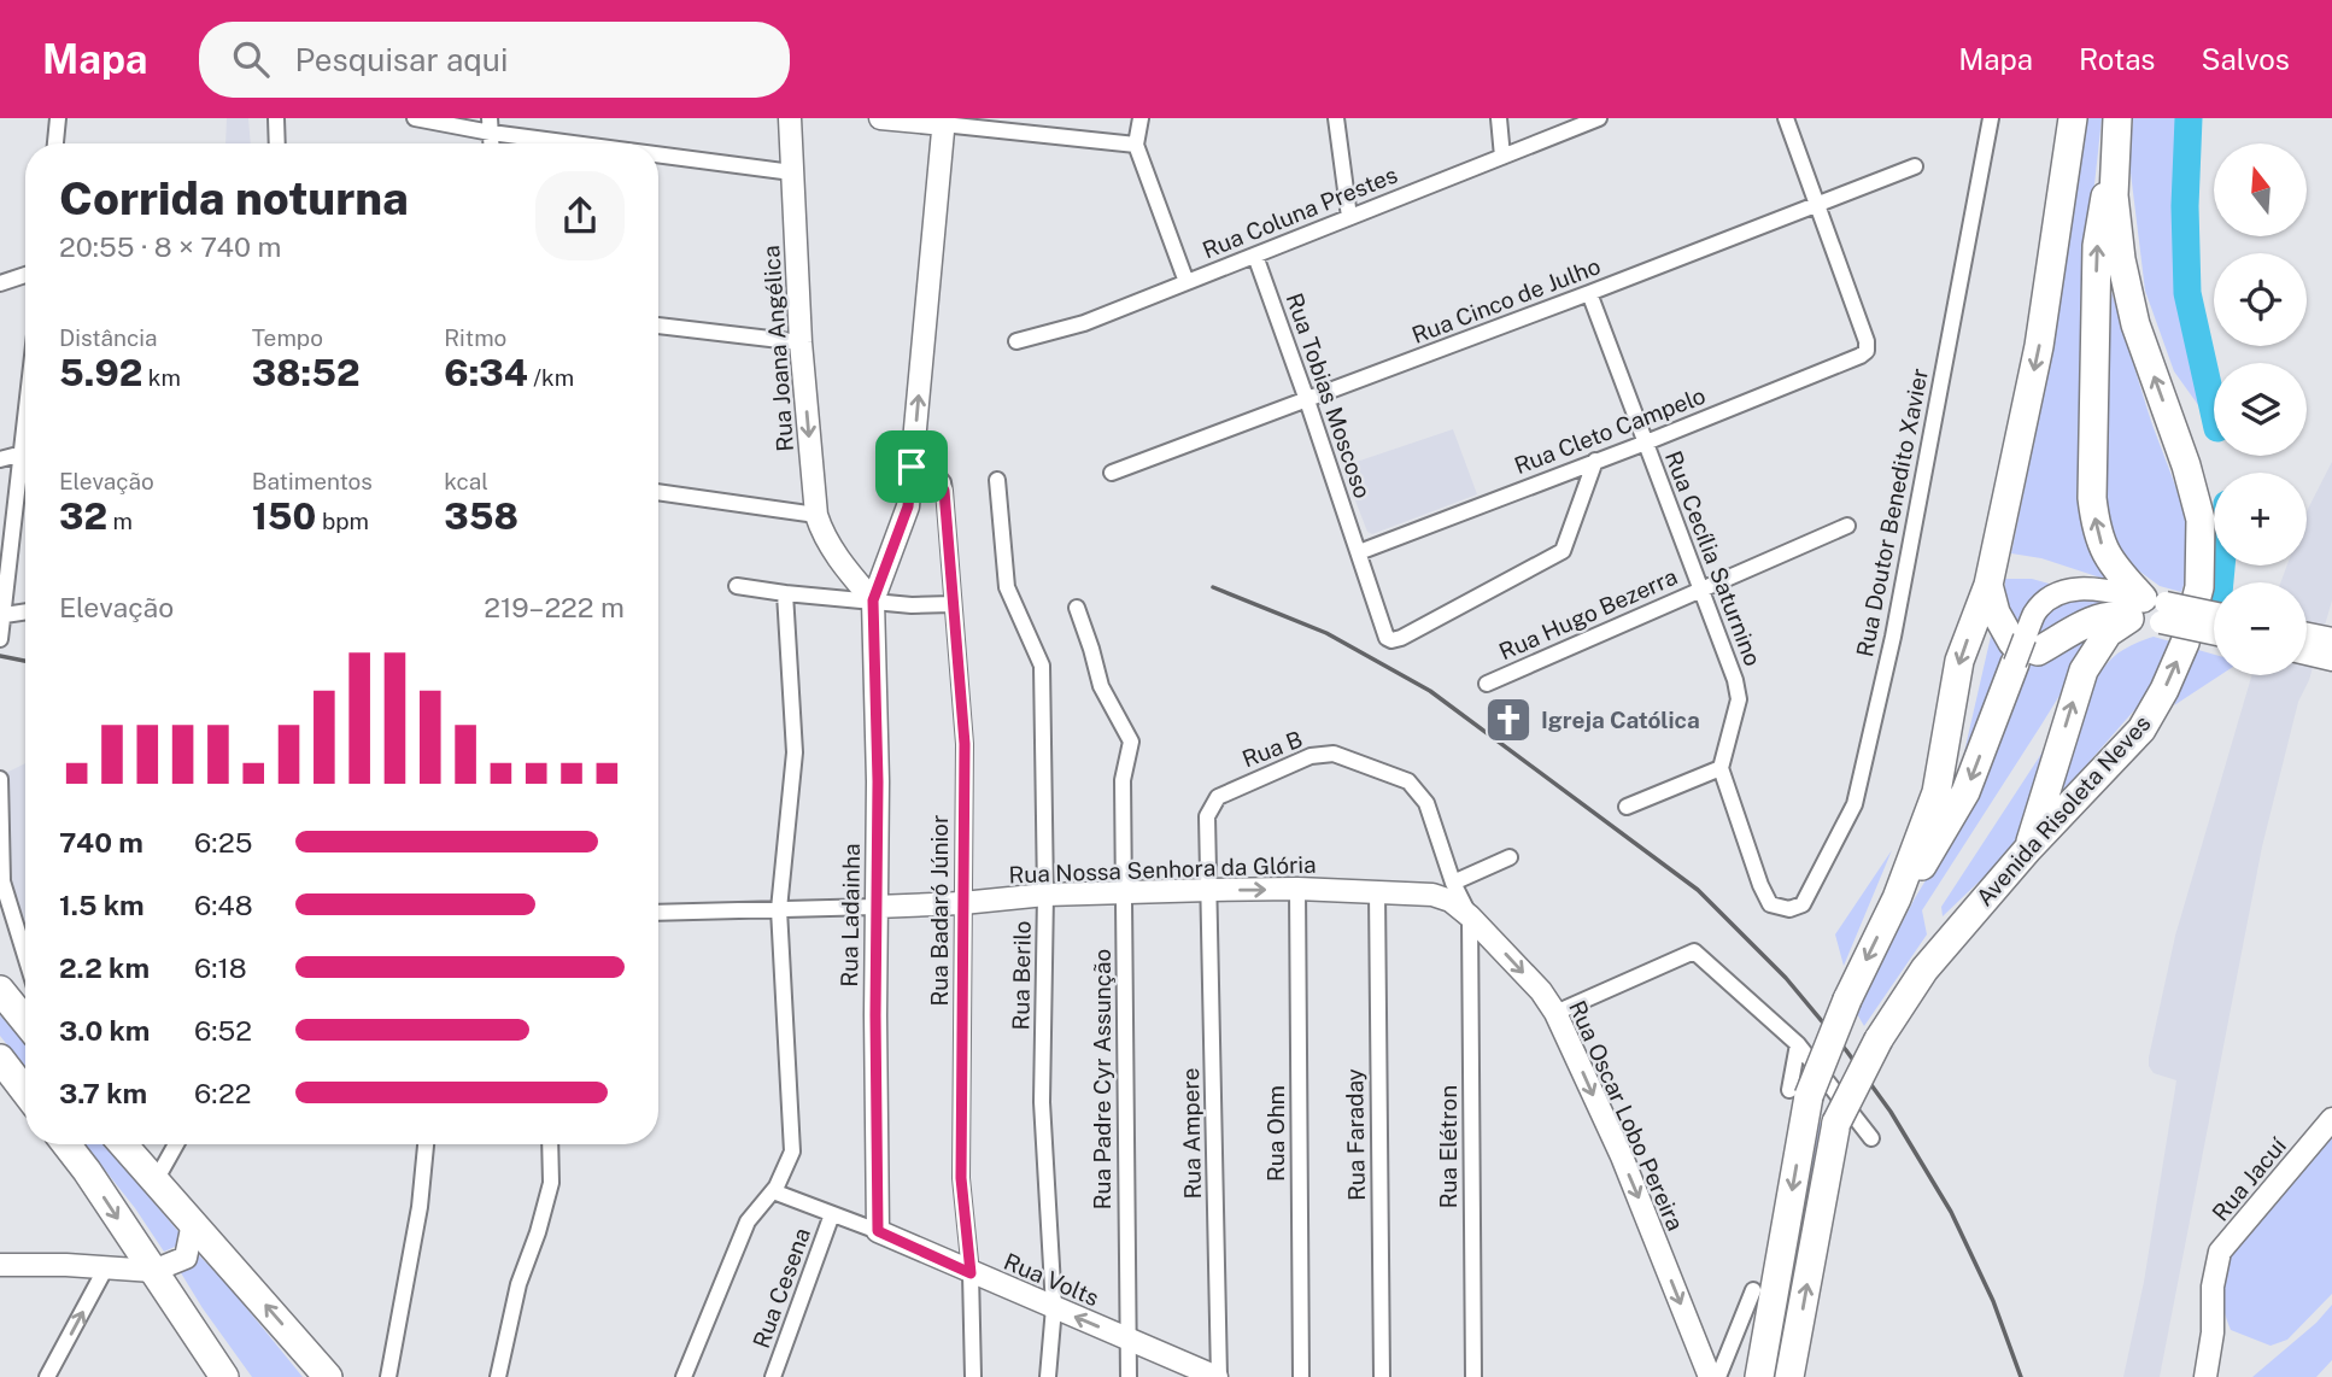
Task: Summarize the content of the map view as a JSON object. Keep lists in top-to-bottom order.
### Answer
{
  "streets": {
    "highway": ["Avenida Risoleta Neves"],
    "street": [
      "Rua Coluna Prestes",
      "Rua Cinco de Julho",
      "Rua Joana Angélica",
      "Rua Tobias Moscoso",
      "Rua Cleto Campelo",
      "Rua Doutor Benedito Xavier",
      "Rua Cecília Saturnino",
      "Rua Hugo Bezerra",
      "Rua B",
      "Rua Nossa Senhora da Glória",
      "Rua Badaró Júnior",
      "Rua Ladainha",
      "Rua Berilo",
      "Rua Padre Cyr Assunção",
      "Rua Oscar Lobo Pereira",
      "Rua Ampere",
      "Rua Ohm",
      "Rua Faraday",
      "Rua Elétron",
      "Rua Jacuí",
      "Rua Volts",
      "Rua Cesena"
    ]
  },
  "crossings": [
    ["Rua Coluna Prestes", "Rua Tobias Moscoso"],
    ["Rua Cinco de Julho", "Rua Tobias Moscoso"],
    ["Rua Cinco de Julho", "Rua Cleto Campelo"],
    ["Rua Cinco de Julho", "Rua Cecília Saturnino"],
    ["Rua Joana Angélica", "Rua Ladainha"],
    ["Rua Tobias Moscoso", "Rua Cleto Campelo"],
    ["Rua Cleto Campelo", "Rua Cecília Saturnino"],
    ["Rua Doutor Benedito Xavier", "Rua Cecília Saturnino"],
    ["Rua Cecília Saturnino", "Rua Hugo Bezerra"],
    ["Rua B", "Rua Nossa Senhora da Glória"],
    ["Rua B", "Rua Oscar Lobo Pereira"],
    ["Rua B", "Rua Ampere"],
    ["Rua Nossa Senhora da Glória", "Rua Badaró Júnior"],
    ["Rua Nossa Senhora da Glória", "Rua Ladainha"],
    ["Rua Nossa Senhora da Glória", "Rua Berilo"],
    ["Rua Nossa Senhora da Glória", "Rua Padre Cyr Assunção"],
    ["Rua Nossa Senhora da Glória", "Rua Oscar Lobo Pereira"],
    ["Rua Nossa Senhora da Glória", "Rua Ampere"],
    ["Rua Nossa Senhora da Glória", "Rua Ohm"],
    ["Rua Nossa Senhora da Glória", "Rua Faraday"],
    ["Rua Nossa Senhora da Glória", "Rua Elétron"],
    ["Rua Badaró Júnior", "Rua Volts"],
    ["Rua Ladainha", "Rua Volts"],
    ["Rua Berilo", "Rua Volts"],
    ["Rua Padre Cyr Assunção", "Rua Volts"],
    ["Rua Oscar Lobo Pereira", "Rua Elétron"],
    ["Rua Ampere", "Rua Volts"],
    ["Rua Volts", "Rua Cesena"]
  ],
  "one_way": ["Rua Oscar Lobo Pereira"],
  "places": {
    "church": ["Igreja Católica"]
  },
  "north": "top",
  "page": {
    "header": "Mapa",
    "search": "Pesquisar aqui",
    "nav": ["Mapa", "Rotas", "Salvos"],
    "map_buttons": ["+", "−"],
    "heading": ["Corrida noturna", "20:55 · 8 × 740 m"],
    "stats": [
      ["Distância", "5.92 km"],
      ["Tempo", "38:52"],
      ["Ritmo", "6:34 /km"],
      ["Elevação", "32 m"],
      ["Batimentos", "150 bpm"],
      ["kcal", "358"]
    ],
    "chart": ["Elevação", "219–222 m"],
    "list": [
      {
        "name": "740 m",
        "note": "6:25"
      },
      {
        "name": "1.5 km",
        "note": "6:48"
      },
      {
        "name": "2.2 km",
        "note": "6:18"
      },
      {
        "name": "3.0 km",
        "note": "6:52"
      },
      {
        "name": "3.7 km",
        "note": "6:22"
      }
    ]
  }
}
